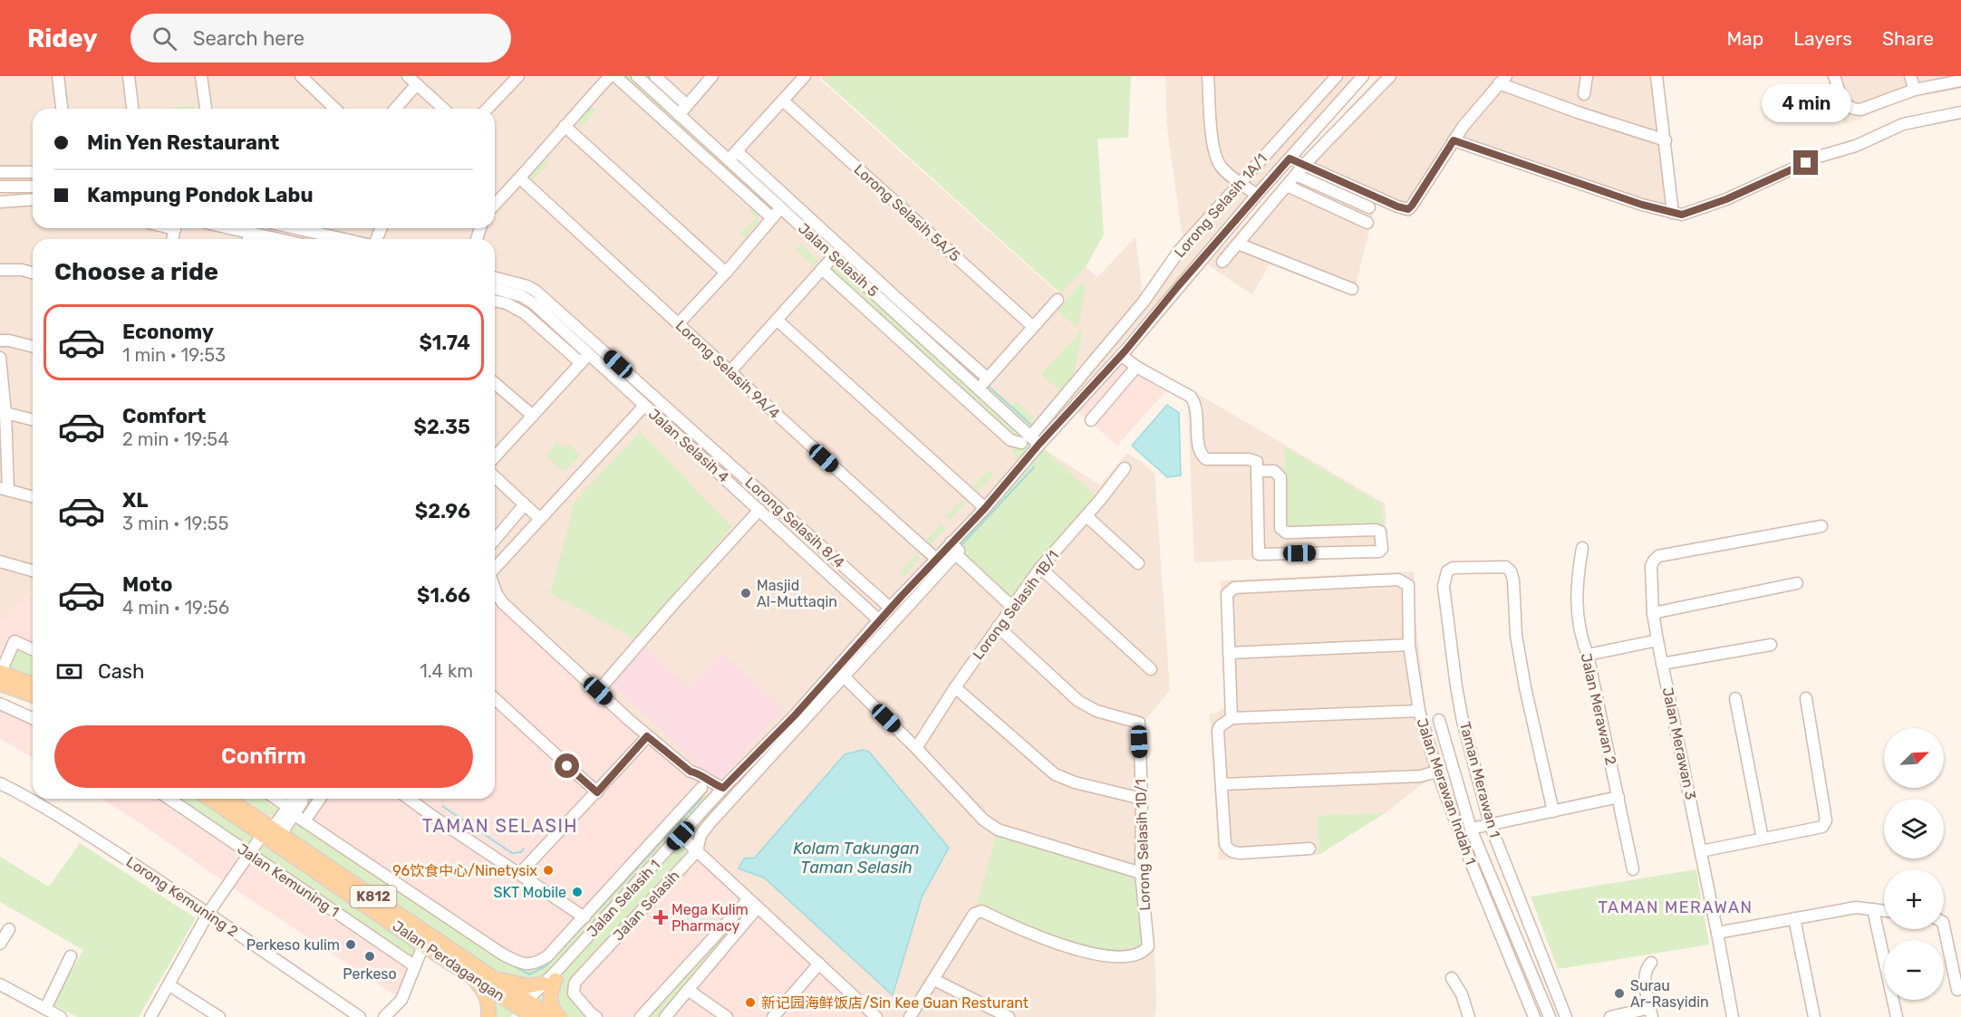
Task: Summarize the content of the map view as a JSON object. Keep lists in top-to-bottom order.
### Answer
{
  "streets": {
    "main road": ["K812", "Jalan Perdagangan"],
    "street": [
      "Lorong Selasih 1A/1",
      "Lorong Selasih 5A/5",
      "Jalan Selasih 5",
      "Lorong Selasih 9A/4",
      "Jalan Selasih 4",
      "Lorong Selasih 8/4",
      "Lorong Selasih 1B/1",
      "Jalan Merawan 2",
      "Jalan Merawan 3",
      "Taman Merawan 1",
      "Jalan Merawan Indah 1",
      "Lorong Selasih 1D/1",
      "Jalan Kemuning 1",
      "Lorong Kemuning 2",
      "Jalan Selasih 1",
      "Jalan Selasih"
    ]
  },
  "crossings": [
    ["Lorong Selasih 1A/1", "Jalan Selasih 5"],
    ["Lorong Selasih 1A/1", "Jalan Selasih 1"],
    ["Jalan Selasih 5", "Jalan Selasih 1"],
    ["Lorong Selasih 9A/4", "Jalan Selasih 1"],
    ["Jalan Selasih 4", "Jalan Selasih 1"],
    ["Lorong Selasih 8/4", "Jalan Selasih 1"],
    ["Lorong Selasih 1B/1", "Lorong Selasih 1D/1"],
    ["Jalan Selasih 1", "Jalan Selasih"],
    ["Jalan Selasih 1", "Jalan Perdagangan"]
  ],
  "districts": ["TAMAN SELASIH", "TAMAN MERAWAN"],
  "water": ["Kolam Takungan Taman Selasih"],
  "places": {
    "other": [
      "Masjid Al-Muttaqin",
      "96饮食中心/Ninetysix",
      "SKT Mobile",
      "Perkeso kulim",
      "Perkeso",
      "Surau Ar-Rasyidin",
      "新记园海鲜饭店/Sin Kee Guan Resturant"
    ],
    "health": ["Mega Kulim Pharmacy"]
  },
  "north": "top right",
  "page": {
    "header": "Ridey",
    "search": "Search here",
    "nav": ["Map", "Layers", "Share"],
    "bubble": "4 min",
    "banner": ["Min Yen Restaurant", "Kampung Pondok Labu"],
    "heading": "Choose a ride",
    "list": [
      {
        "name": "Economy",
        "note": "1 min · 19:53",
        "value": "$1.74"
      },
      {
        "name": "Comfort",
        "note": "2 min · 19:54",
        "value": "$2.35"
      },
      {
        "name": "XL",
        "note": "3 min · 19:55",
        "value": "$2.96"
      },
      {
        "name": "Moto",
        "note": "4 min · 19:56",
        "value": "$1.66"
      }
    ],
    "pay": ["Cash", "1.4 km"],
    "buttons": "Confirm",
    "map_buttons": ["+", "−"]
  }
}
